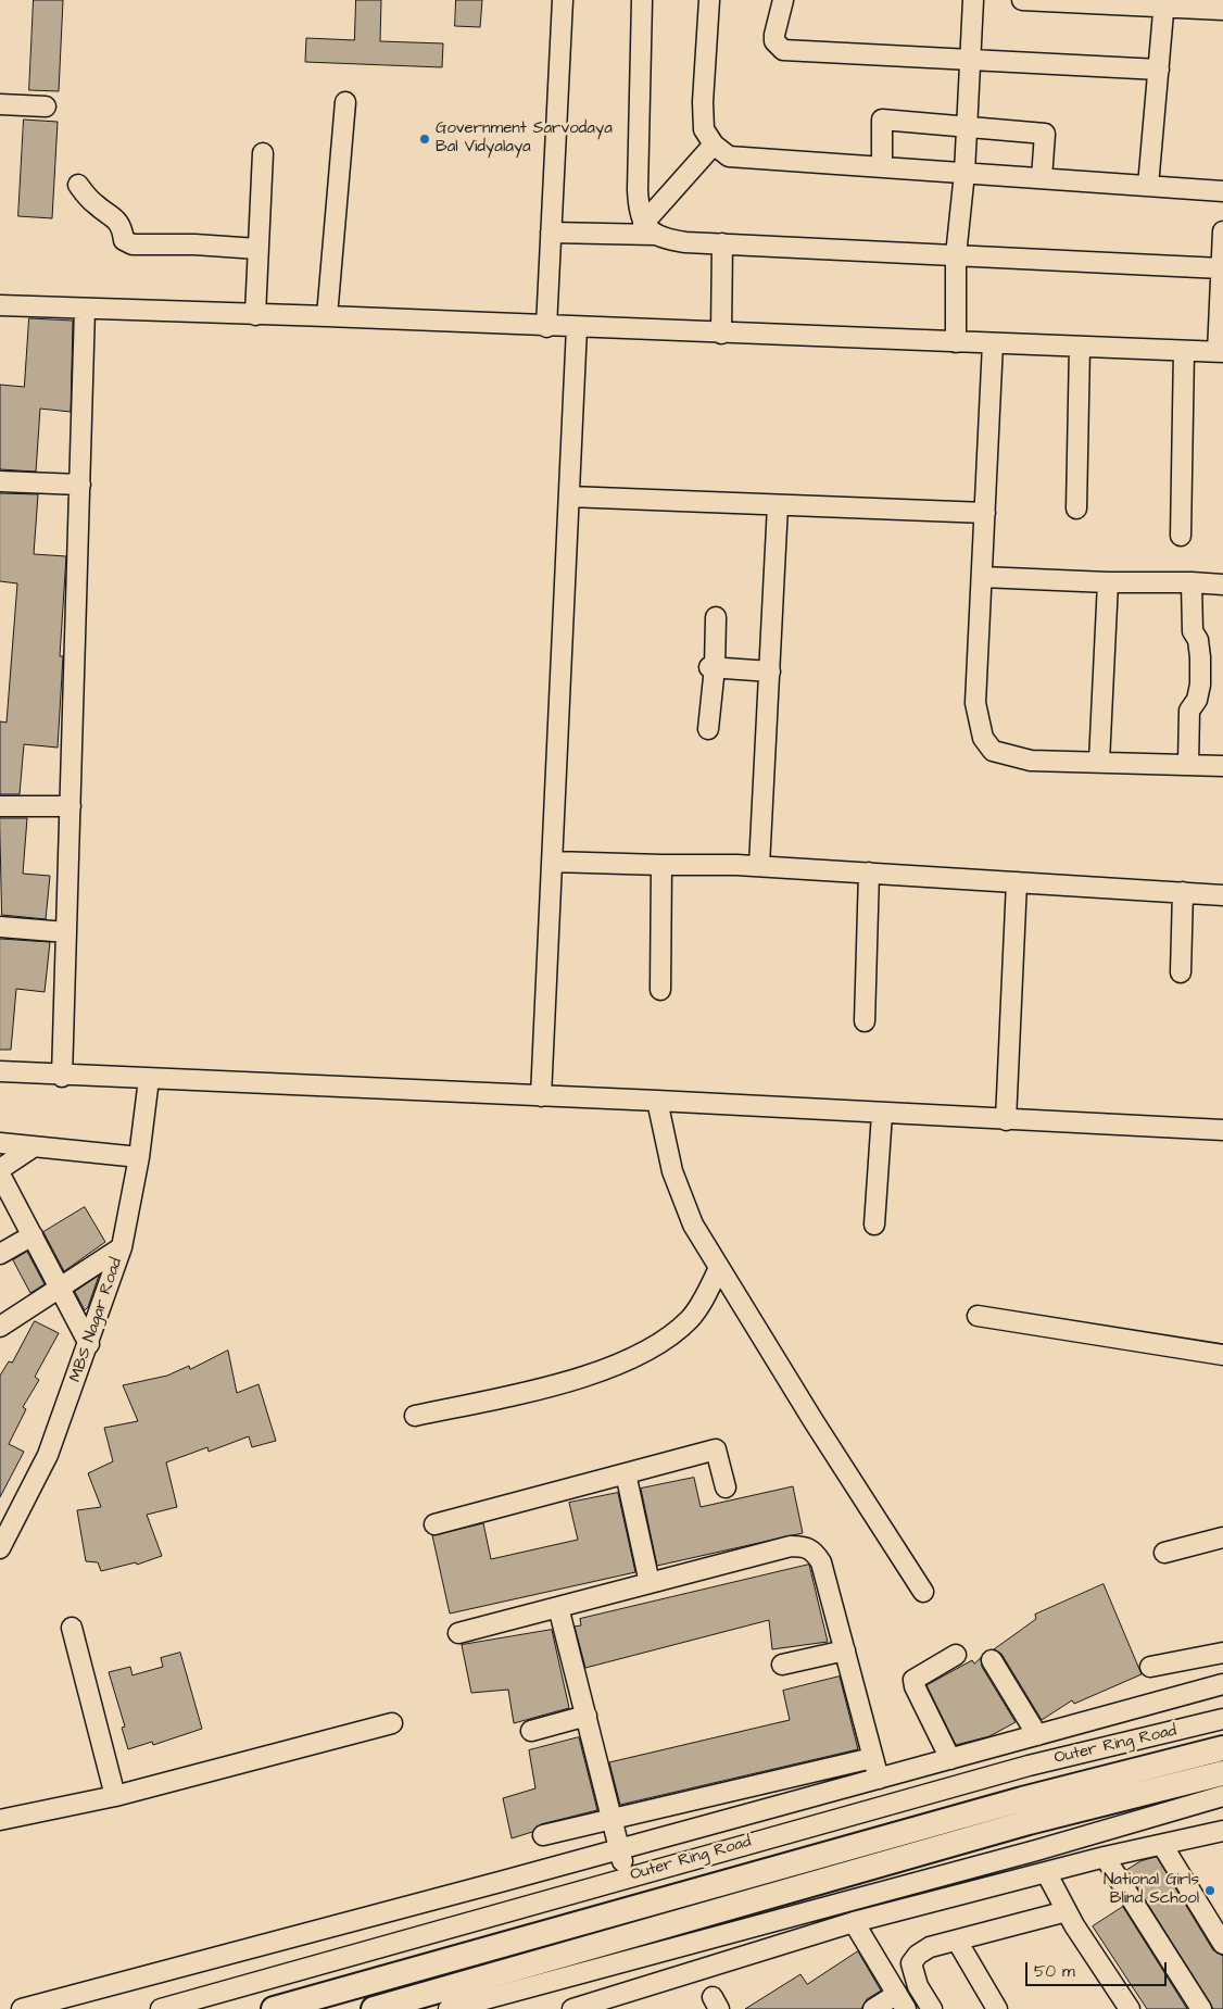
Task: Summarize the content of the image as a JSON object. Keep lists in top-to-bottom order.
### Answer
{
  "streets": {
    "main road": ["Outer Ring Road"],
    "street": ["MBS Nagar Road"]
  },
  "places": ["Government Sarvodaya Bal Vidyalaya", "National Girls Blind School"],
  "scale_bar": "50 m"
}
